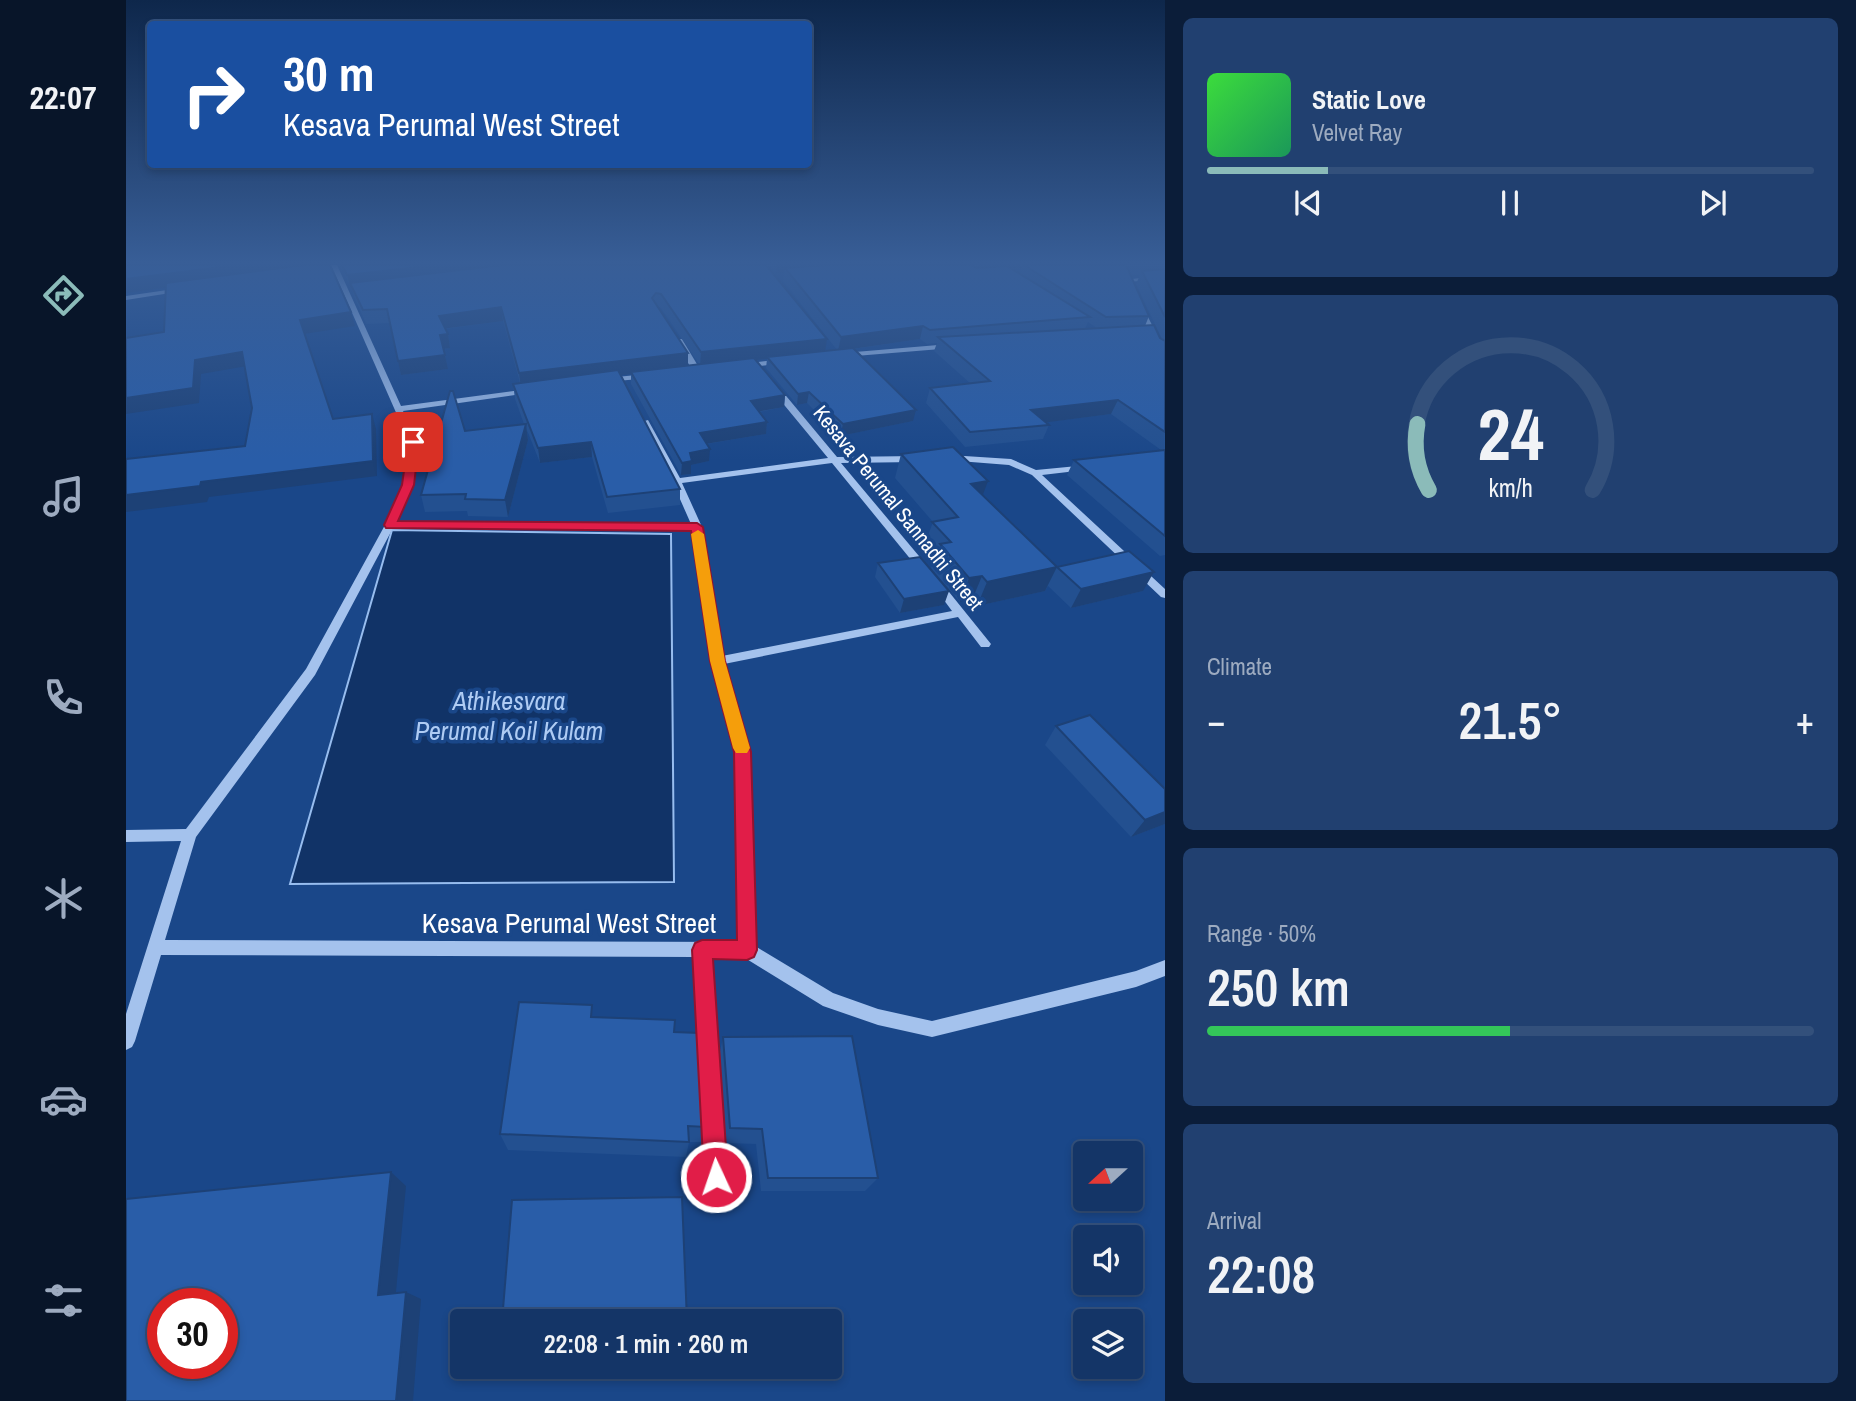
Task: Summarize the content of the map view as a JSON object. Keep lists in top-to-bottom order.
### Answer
{
  "streets": {
    "street": ["Kesava Perumal Sannadhi Street", "Kesava Perumal West Street"]
  },
  "water": ["Athikesvara Perumal Koil Kulam"],
  "north": "left",
  "page": {
    "tabs": "22:07",
    "turn": ["30 m", "Kesava Perumal West Street"],
    "song": ["Static Love", "Velvet Ray"],
    "tile": [
      "Climate",
      ["Range · 50%", "250 km"],
      ["Arrival", "22:08"]
    ],
    "heat": ["−", "21.5°", "+"],
    "limit": "30",
    "trip": "22:08 · 1 min · 260 m",
    "gauge": ["24", "km/h"]
  }
}
